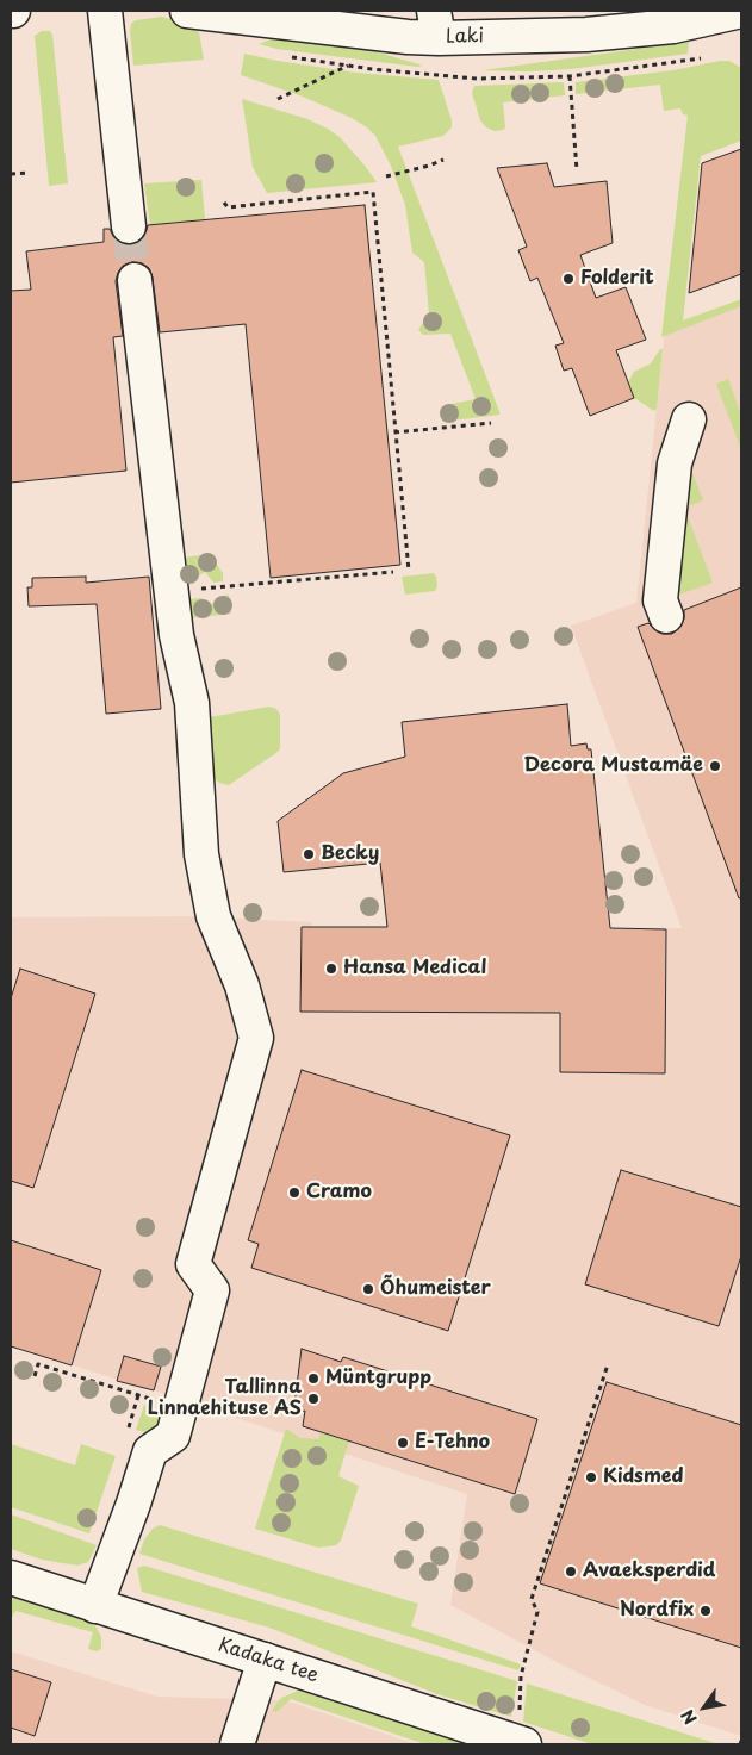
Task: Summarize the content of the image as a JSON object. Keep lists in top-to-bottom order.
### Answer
{
  "streets": {
    "street": ["Laki", "Kadaka tee"]
  },
  "places": [
    "Folderit",
    "Decora Mustamäe",
    "Becky",
    "Hansa Medical",
    "Cramo",
    "Õhumeister",
    "Müntgrupp",
    "Tallinna Linnaehituse AS",
    "E-Tehno",
    "Kidsmed",
    "Avaeksperdid",
    "Nordfix"
  ],
  "north": "bottom left"
}
